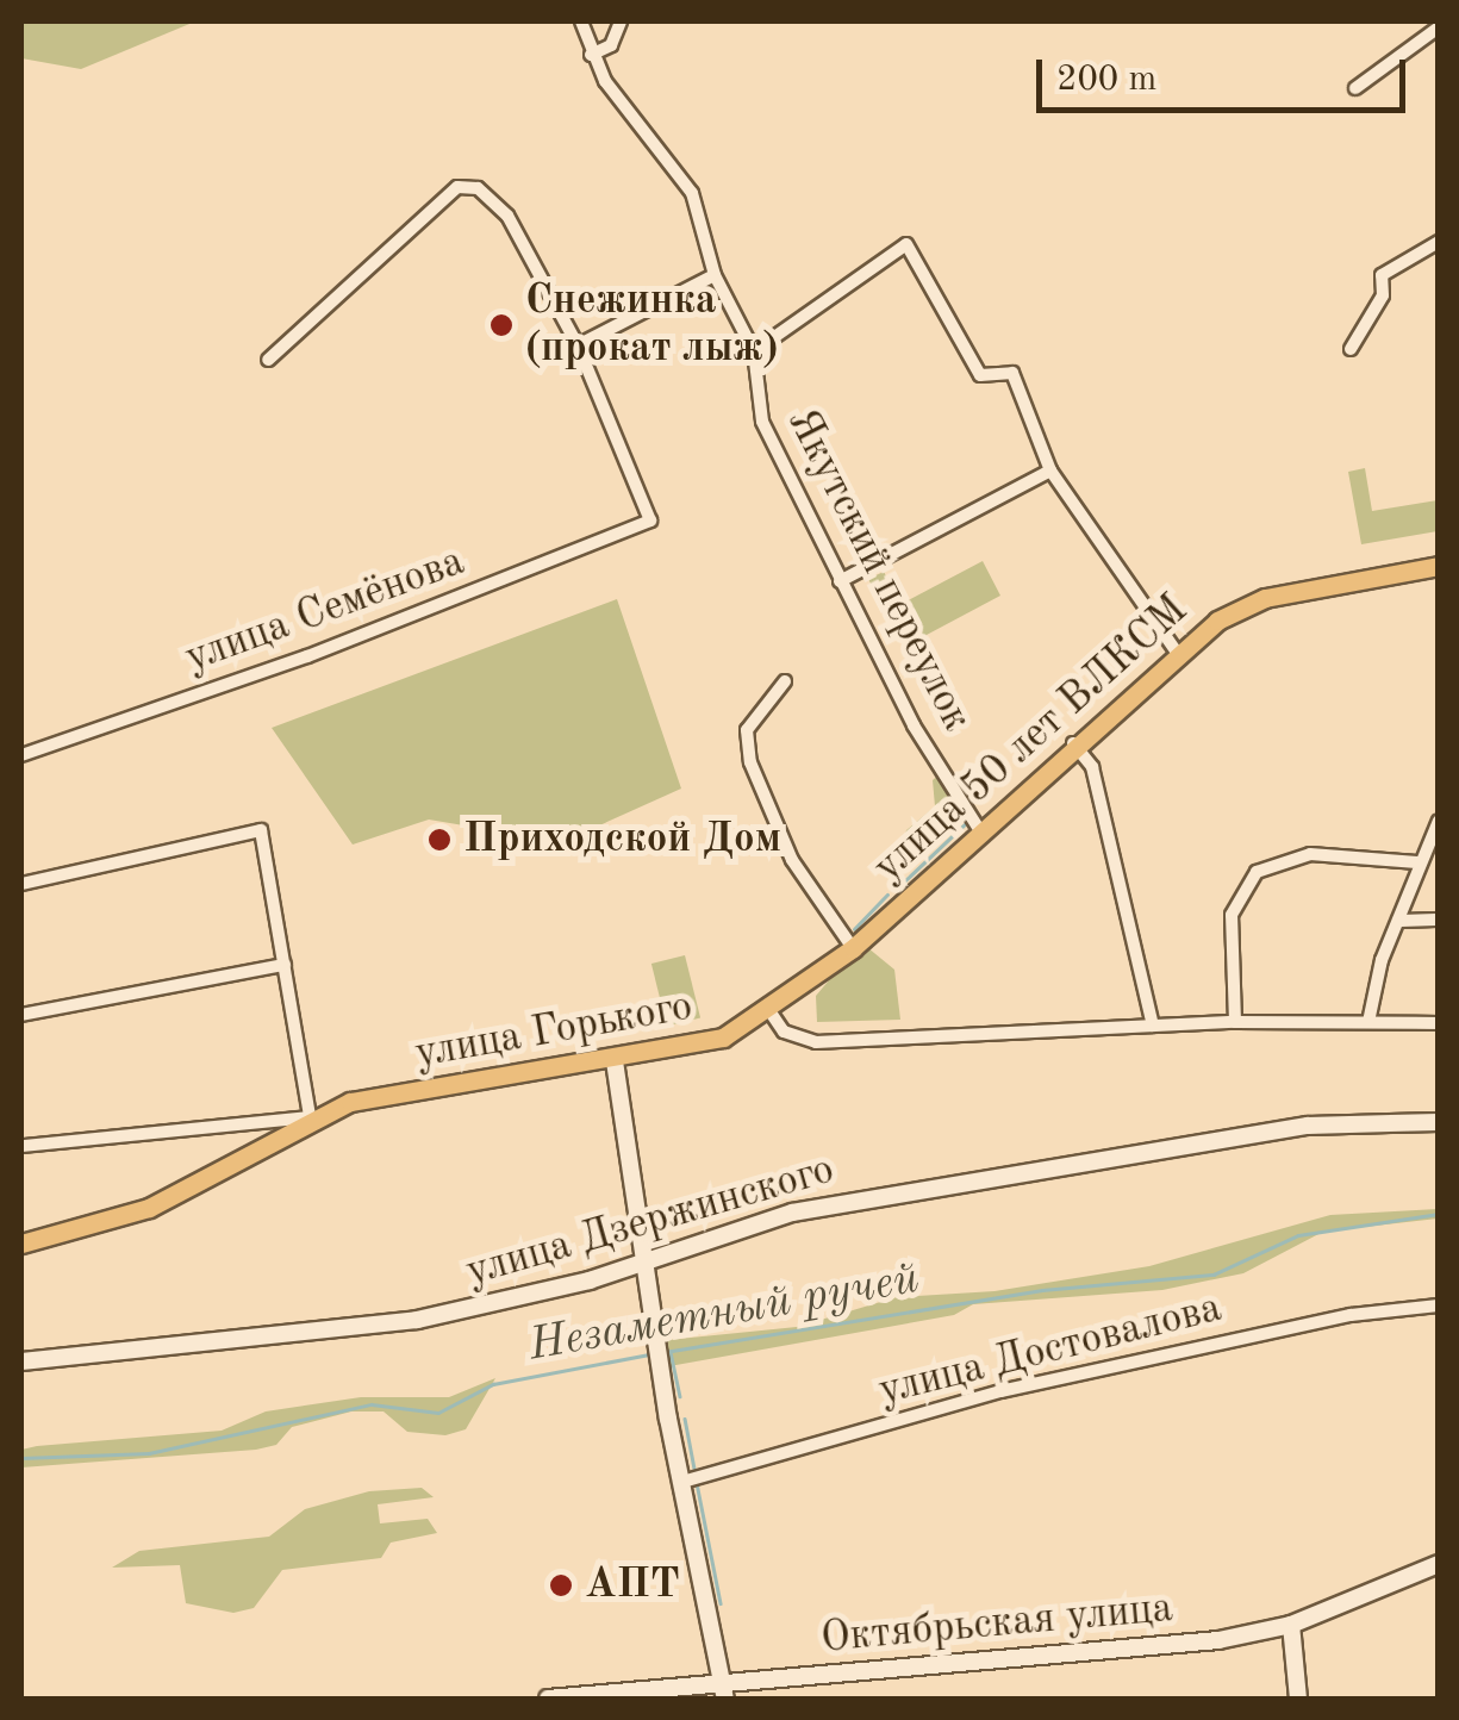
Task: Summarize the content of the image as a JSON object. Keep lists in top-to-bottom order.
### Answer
{
  "streets": {
    "main road": ["улица 50 лет ВЛКСМ", "улица Горького"],
    "street": [
      "Якутский переулок",
      "улица Семёнова",
      "улица Дзержинского",
      "улица Достовалова",
      "Октябрьская улица"
    ]
  },
  "crossings": [
    ["Якутский переулок", "улица 50 лет ВЛКСМ"],
    ["улица 50 лет ВЛКСМ", "улица Горького"]
  ],
  "water": ["Незаметный ручей"],
  "places": ["Снежинка (прокат лыж)", "Приходской Дом", "АПТ"],
  "scale_bar": "200 m"
}
